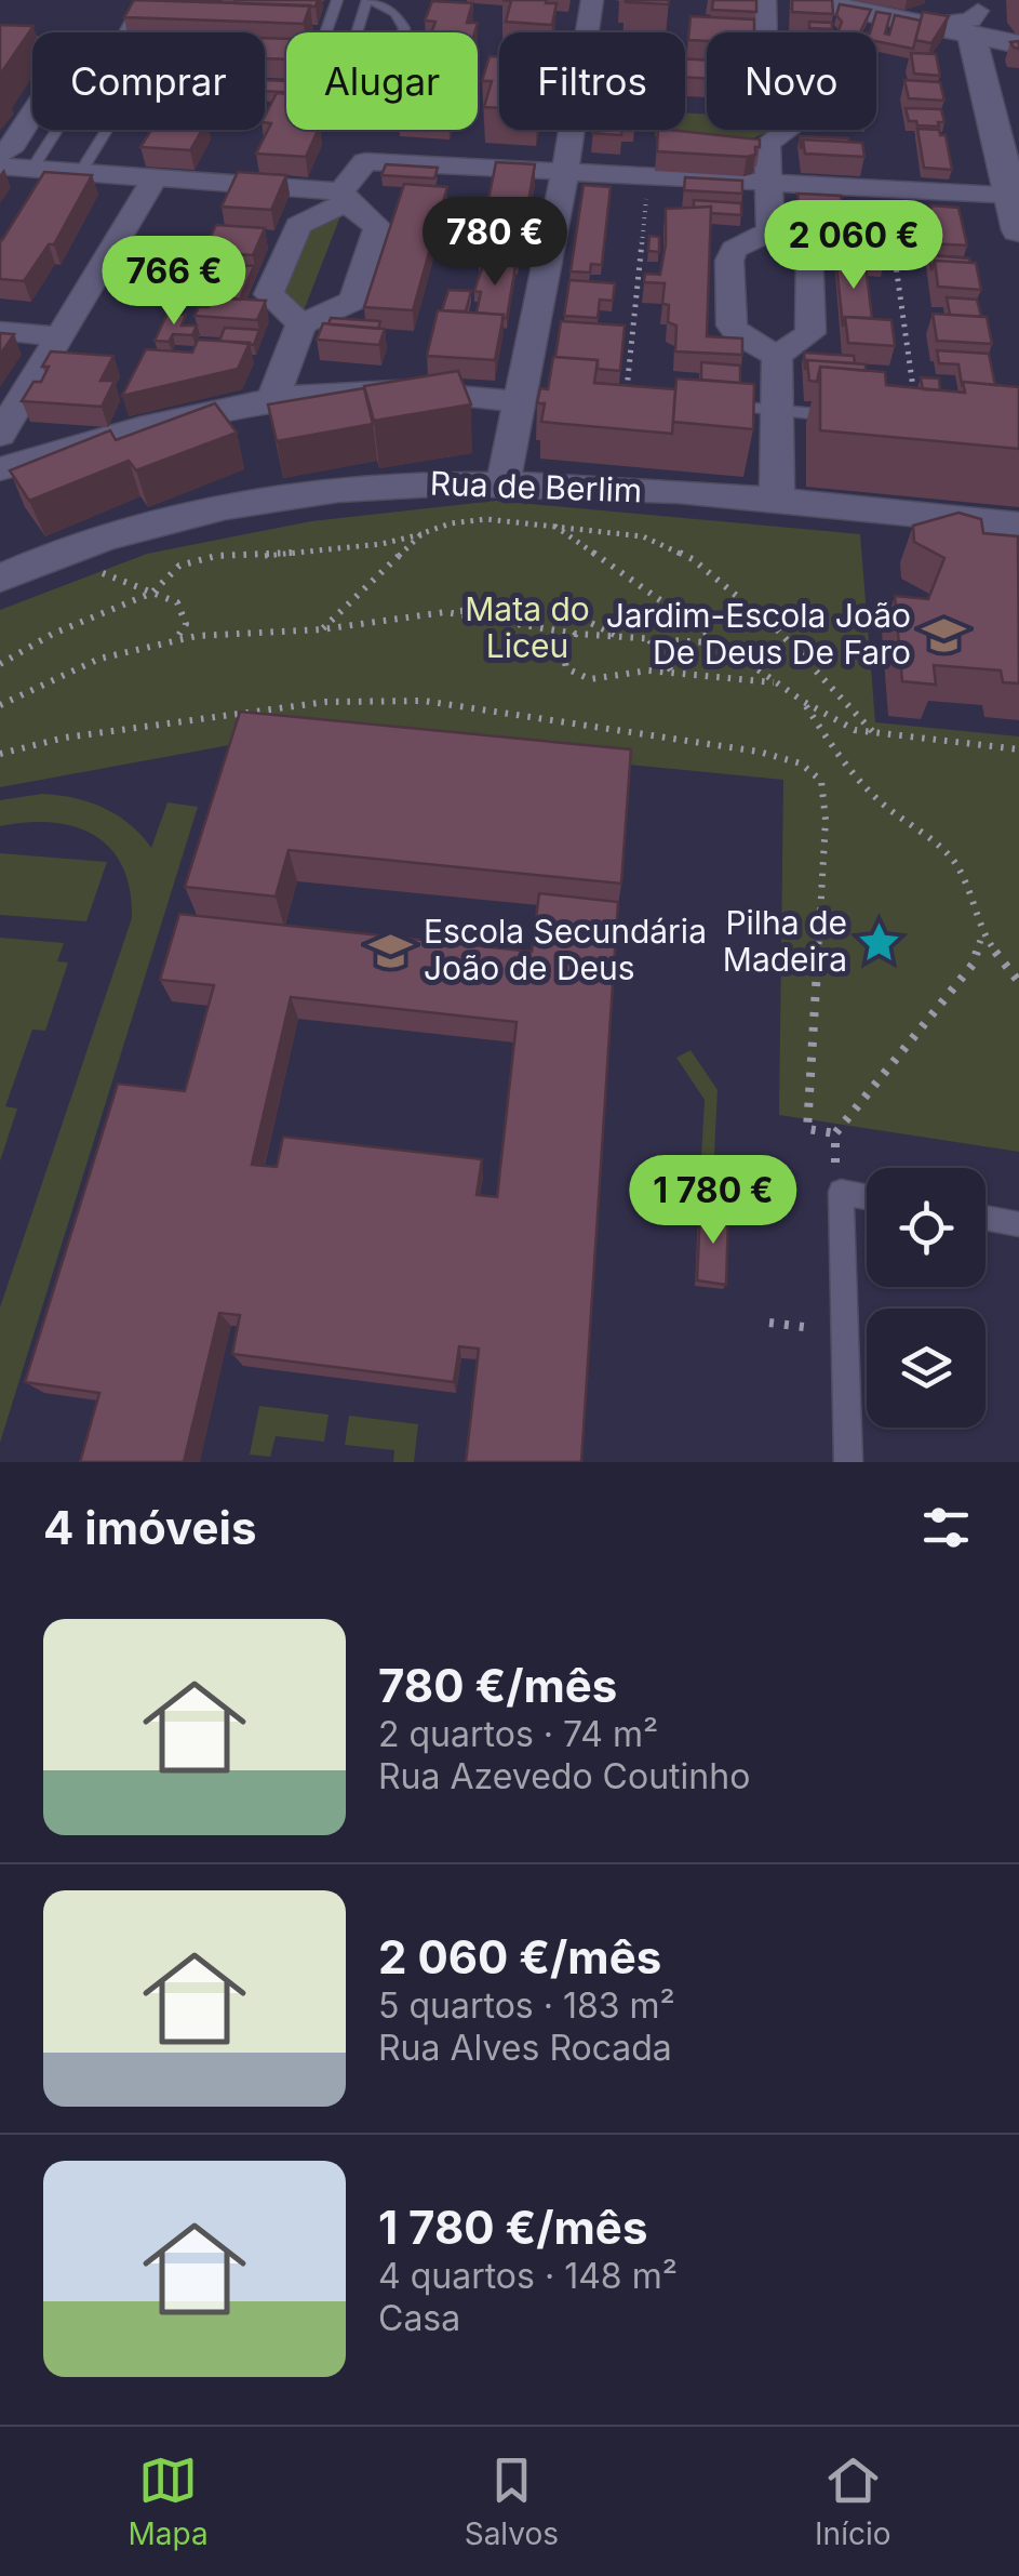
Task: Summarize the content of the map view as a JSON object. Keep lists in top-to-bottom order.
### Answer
{
  "streets": {
    "street": ["Rua de Berlim"]
  },
  "parks": ["Mata do Liceu"],
  "places": {
    "school or university": ["Jardim-Escola João De Deus De Faro", "Escola Secundária João de Deus"],
    "place": ["Pilha de Madeira"]
  },
  "page": {
    "chip": [
      "Comprar",
      "Alugar",
      "Filtros",
      "Novo"
    ],
    "price": [
      "780 €",
      "2 060 €",
      "766 €",
      "1 780 €"
    ],
    "heading": "4 imóveis",
    "list": [
      {
        "name": "780 €/mês",
        "note": "2 quartos · 74 m² · Rua Azevedo Coutinho"
      },
      {
        "name": "2 060 €/mês",
        "note": "5 quartos · 183 m² · Rua Alves Rocada"
      },
      {
        "name": "1 780 €/mês",
        "note": "4 quartos · 148 m² · Casa"
      }
    ],
    "tabs": ["Mapa", "Salvos", "Início"]
  }
}
